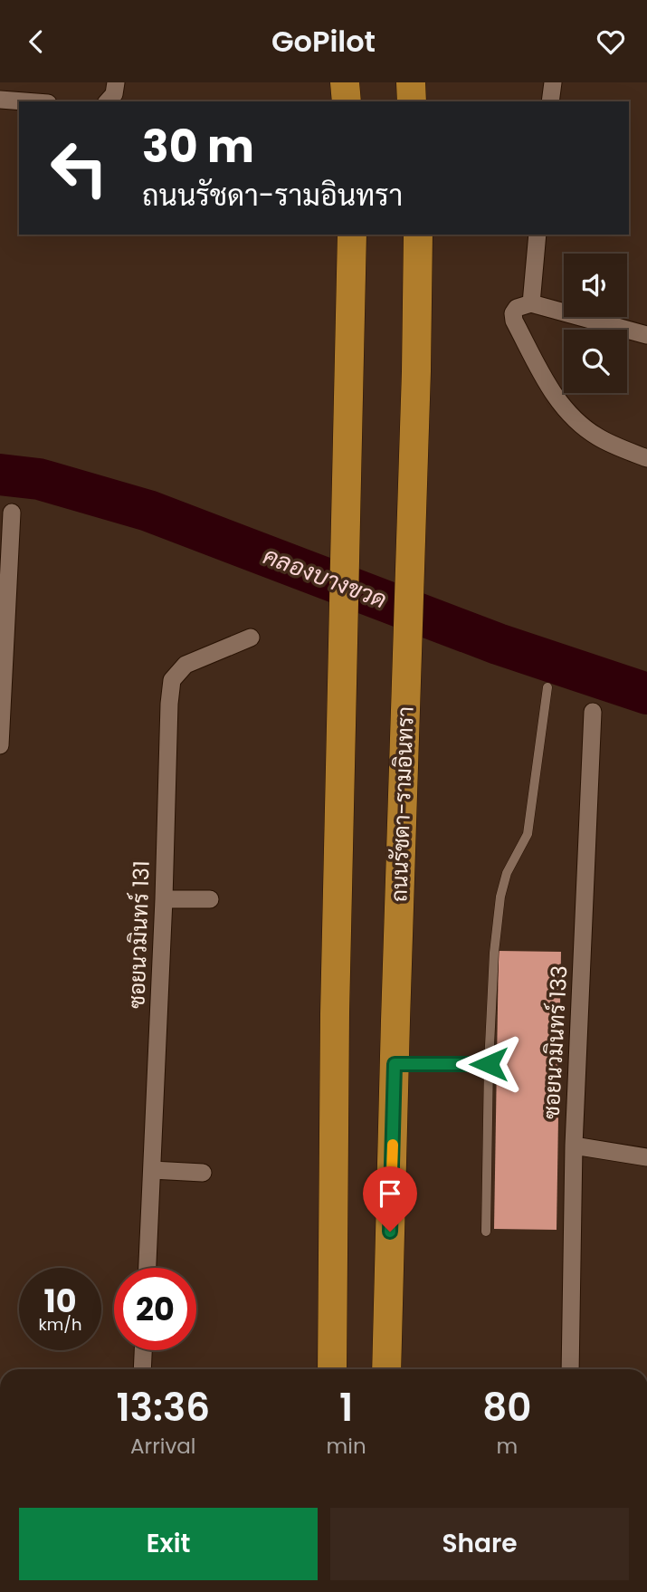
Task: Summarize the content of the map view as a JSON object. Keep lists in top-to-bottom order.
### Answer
{
  "streets": {
    "main road": ["ถนนรัชดา-รามอินทรา"],
    "street": ["ซอยนวมินทร์ 131", "ซอยนวมินทร์ 133"]
  },
  "water": ["คลองบางขวด"],
  "page": {
    "header": "GoPilot",
    "turn": ["30 m", "ถนนรัชดา-รามอินทรา"],
    "speed": "10 km/h",
    "limit": "20",
    "eta": [
      "13:36",
      "Arrival",
      "1",
      "min",
      "80",
      "m"
    ],
    "buttons": ["Exit", "Share"]
  }
}
